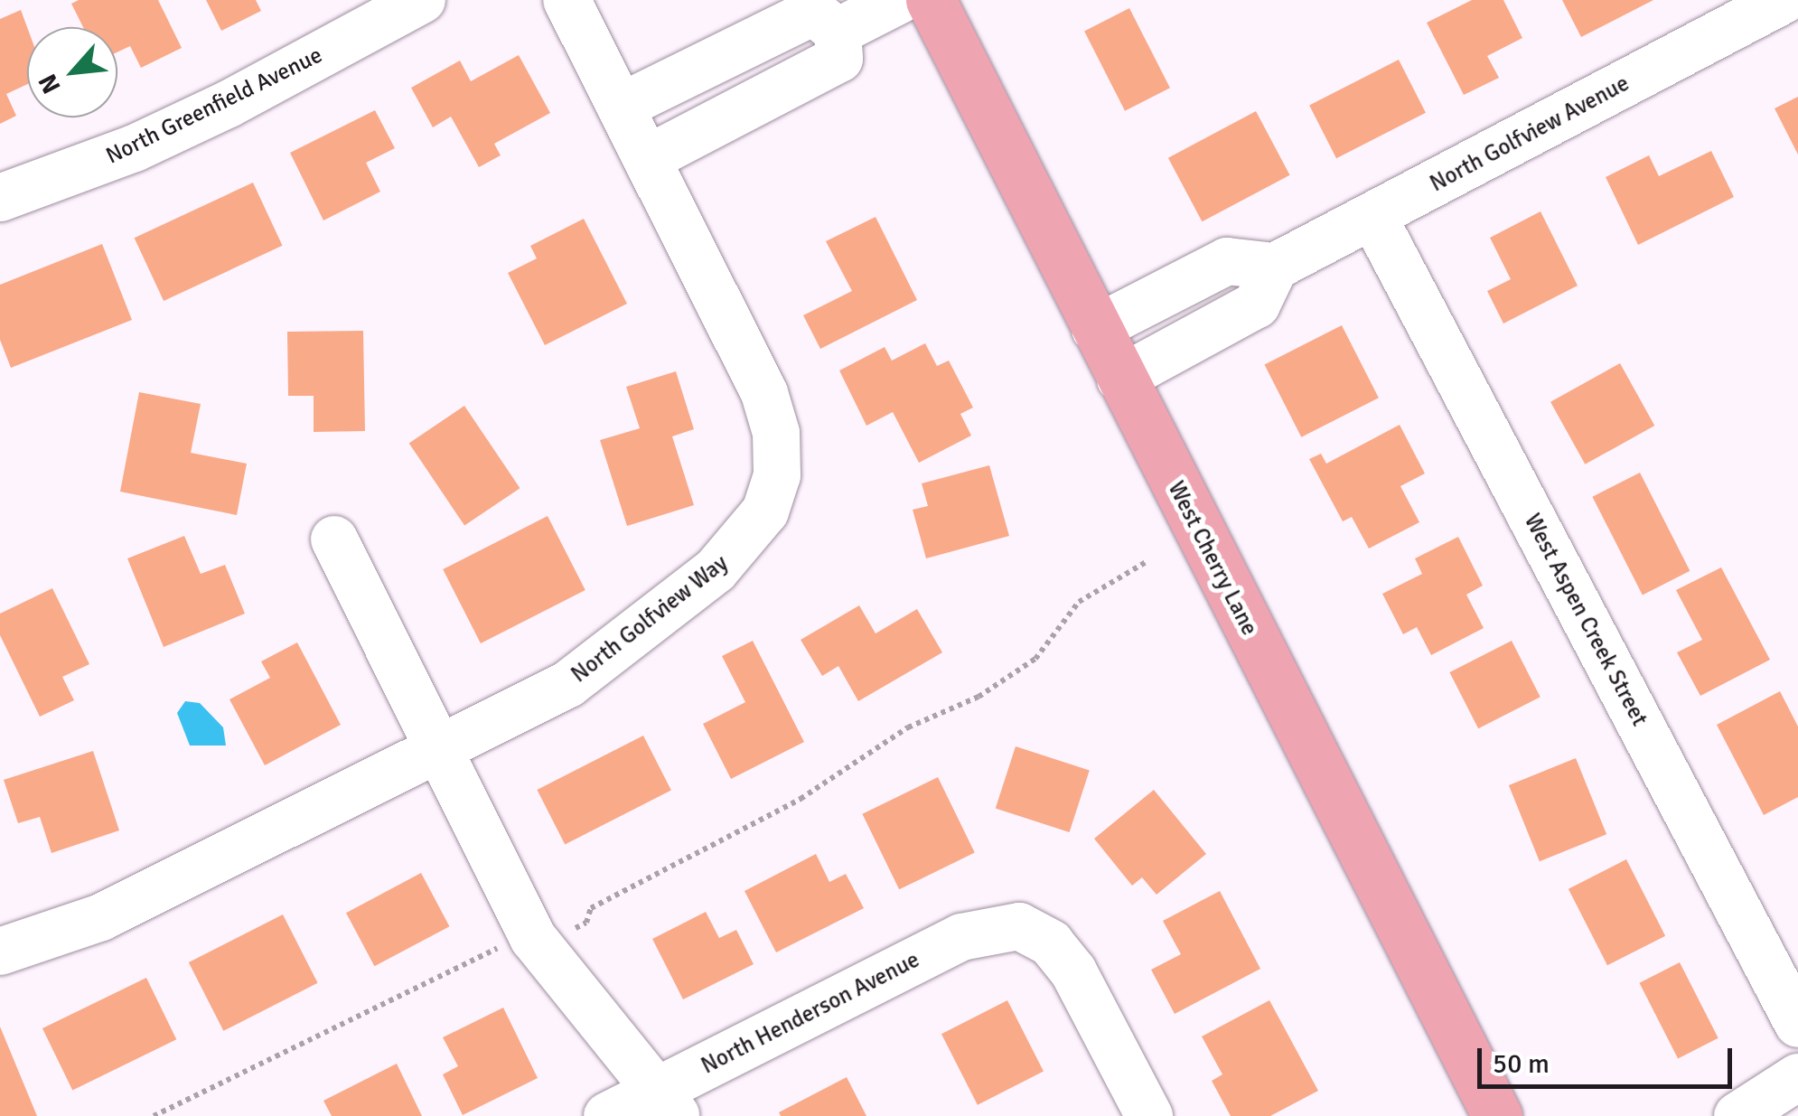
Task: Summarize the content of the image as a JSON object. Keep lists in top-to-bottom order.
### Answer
{
  "streets": {
    "main road": ["West Cherry Lane"],
    "street": [
      "North Greenfield Avenue",
      "North Golfview Avenue",
      "North Golfview Way",
      "West Aspen Creek Street",
      "North Henderson Avenue"
    ]
  },
  "crossings": [
    ["North Golfview Avenue", "West Aspen Creek Street"]
  ],
  "scale_bar": "50 m",
  "north": "bottom left"
}
